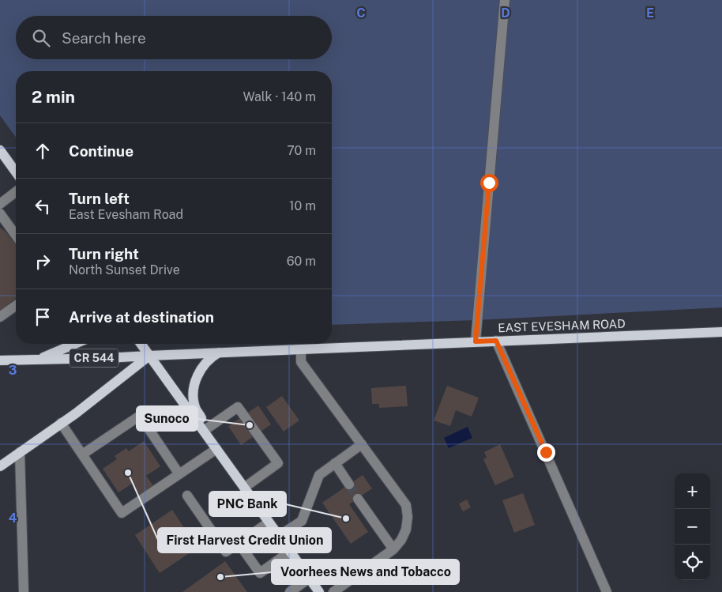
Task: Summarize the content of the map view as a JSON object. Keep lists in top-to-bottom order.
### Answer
{
  "streets": {
    "main road": ["EAST EVESHAM ROAD", "CR 544"]
  },
  "places": [
    "Sunoco",
    "First Harvest Credit Union",
    "PNC Bank",
    "Voorhees News and Tobacco"
  ],
  "page": {
    "search": "Search here",
    "heading": ["2 min", "Walk · 140 m"],
    "list": [
      ["Continue", "70 m"],
      ["Turn left", "East Evesham Road", "10 m"],
      ["Turn right", "North Sunset Drive", "60 m"],
      "Arrive at destination"
    ],
    "map_buttons": ["+", "−"]
  },
  "grid": {
    "columns": ["C", "D", "E"],
    "rows": ["3", "4"]
  }
}
